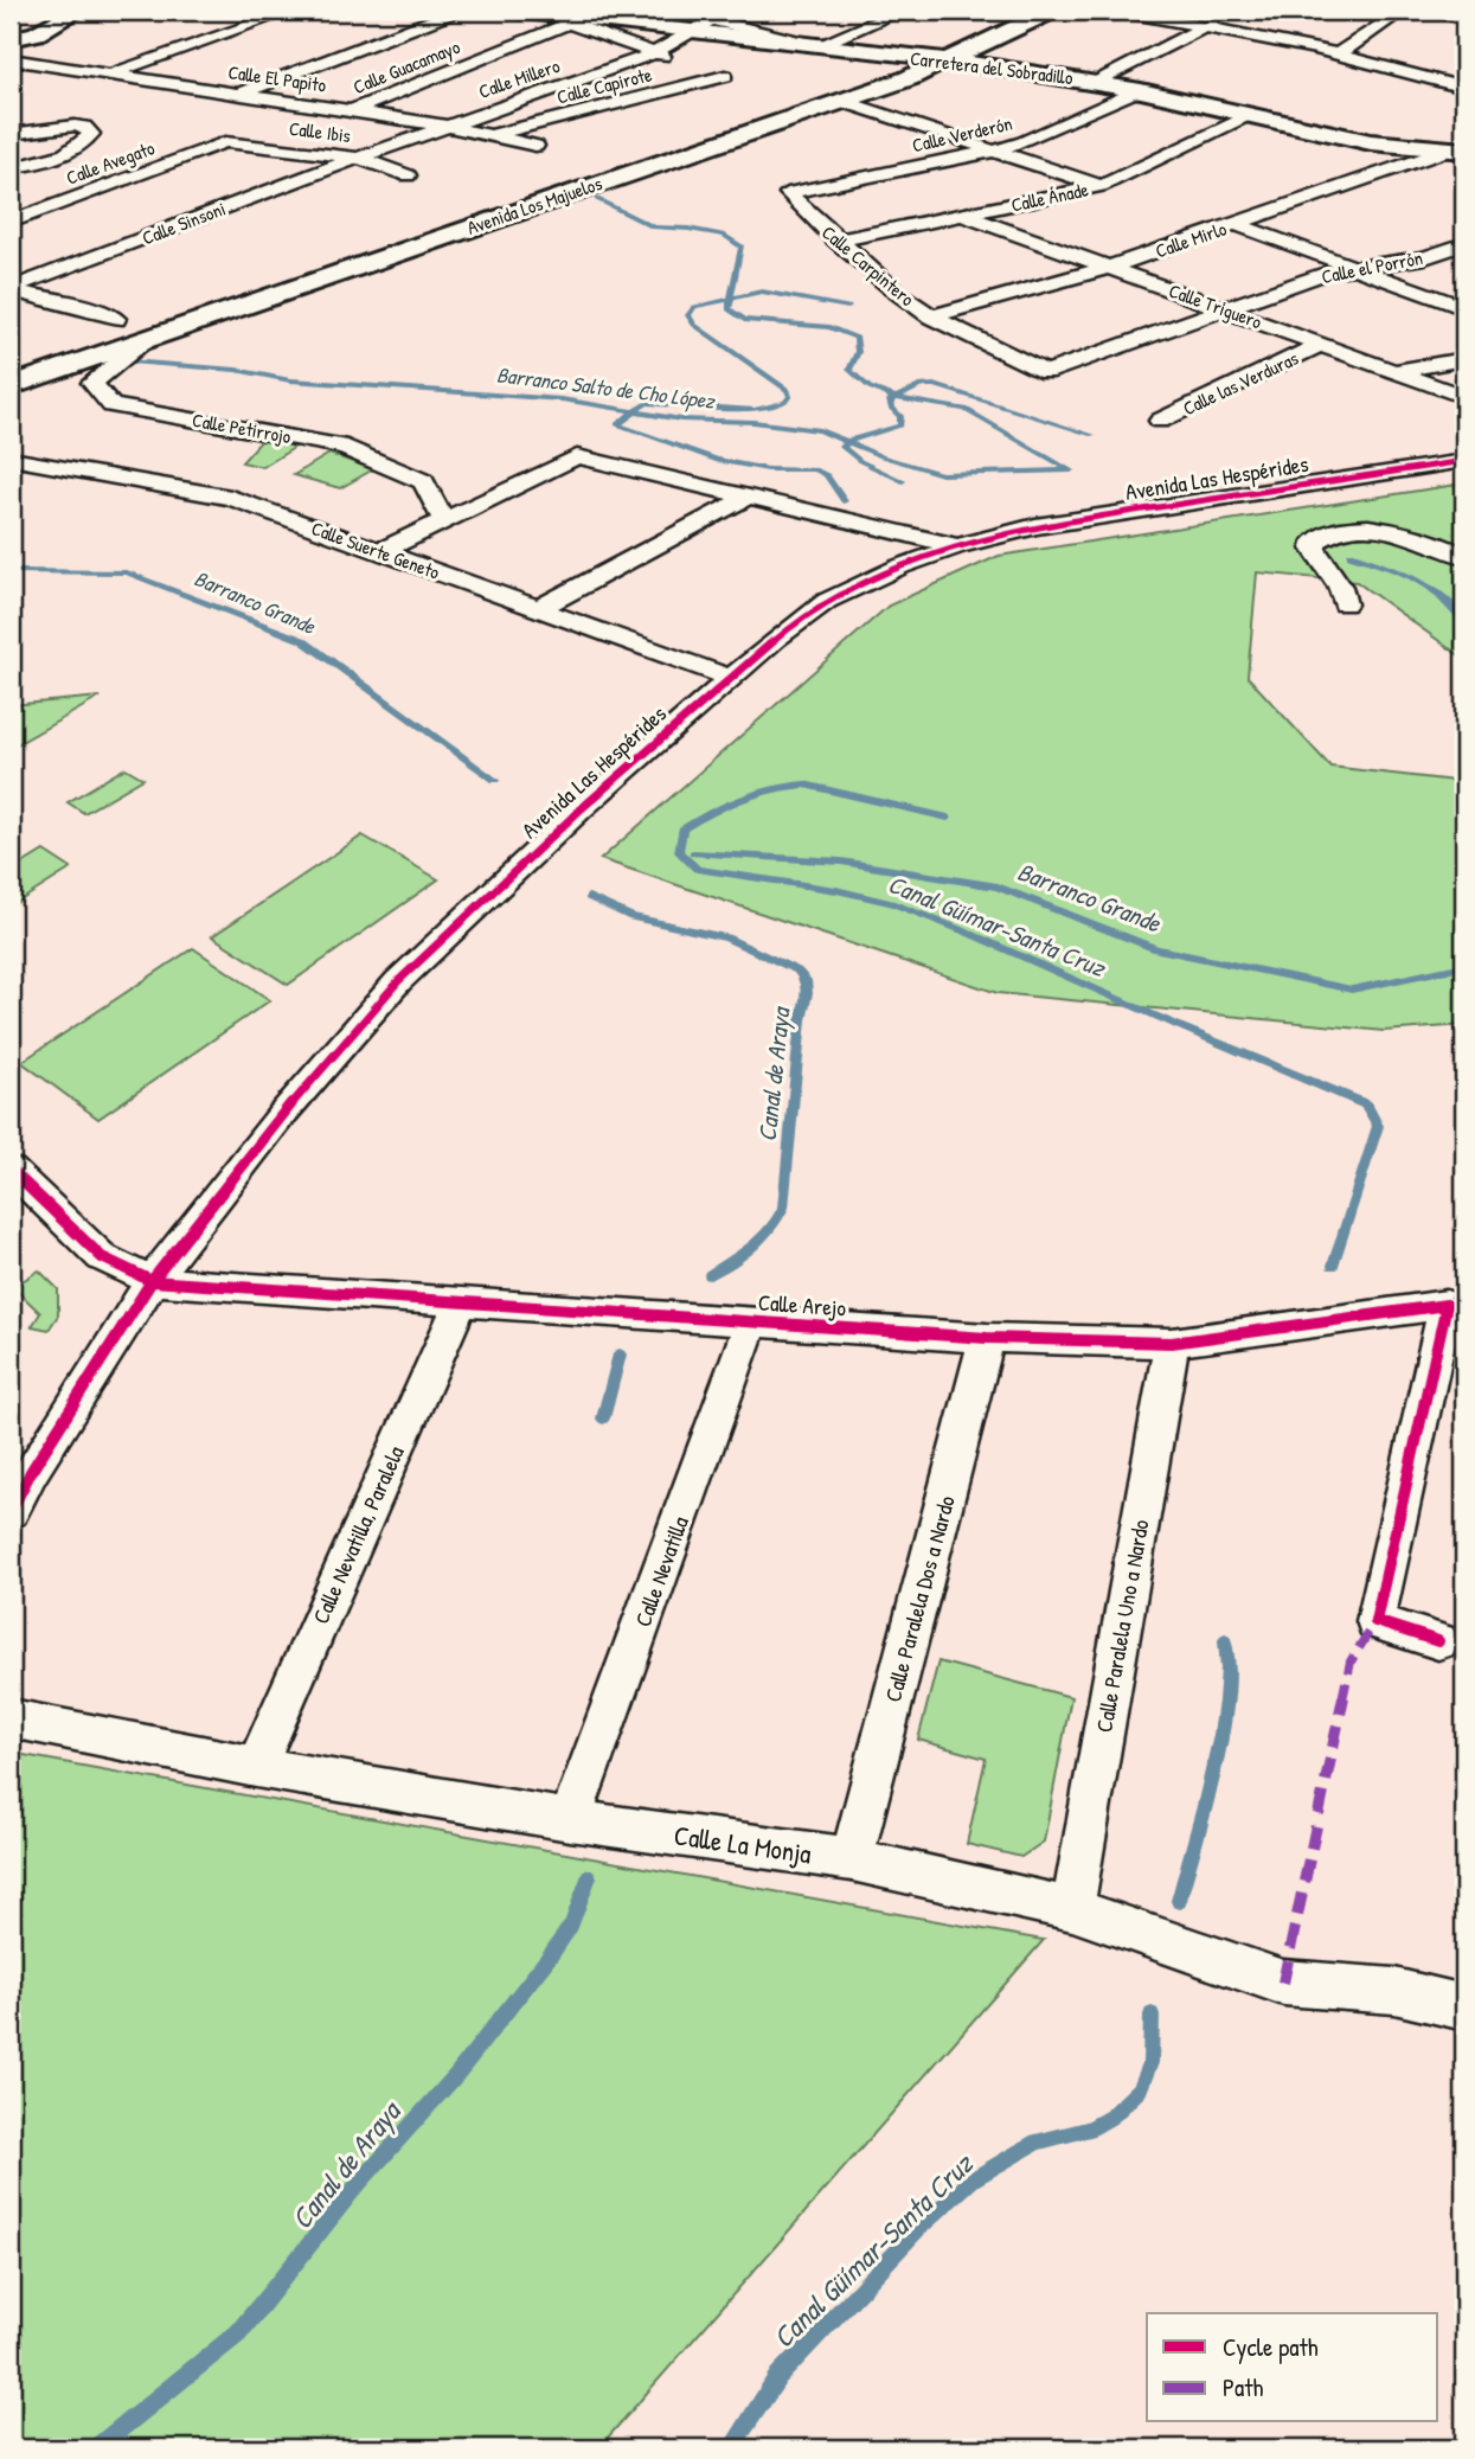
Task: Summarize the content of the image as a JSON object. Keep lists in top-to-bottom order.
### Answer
{
  "streets": {
    "street": [
      "Calle Guacamayo",
      "Carretera del Sobradillo",
      "Calle El Papito",
      "Calle Millero",
      "Calle Capirote",
      "Calle Ibis",
      "Calle Verderón",
      "Calle Avegato",
      "Calle Ánade",
      "Avenida Los Majuelos",
      "Calle Sinsoni",
      "Calle Mirlo",
      "Calle Carpintero",
      "Calle el Porrón",
      "Calle Triguero",
      "Calle las Verduras",
      "Calle Petirrojo",
      "Avenida Las Hespérides",
      "Calle Suerte Geneto",
      "Calle Arejo",
      "Calle Nevatilla, Paralela",
      "Calle Nevatilla",
      "Calle Paralela Dos a Nardo",
      "Calle Paralela Uno a Nardo",
      "Calle La Monja"
    ]
  },
  "crossings": [
    ["Calle Guacamayo", "Carretera del Sobradillo"],
    ["Calle Guacamayo", "Calle El Papito"],
    ["Carretera del Sobradillo", "Calle Millero"],
    ["Carretera del Sobradillo", "Calle Verderón"],
    ["Carretera del Sobradillo", "Calle Ánade"],
    ["Carretera del Sobradillo", "Avenida Los Majuelos"],
    ["Carretera del Sobradillo", "Calle Mirlo"],
    ["Calle El Papito", "Calle Millero"],
    ["Calle El Papito", "Calle Capirote"],
    ["Calle Millero", "Calle Capirote"],
    ["Calle Millero", "Calle Ibis"],
    ["Calle Millero", "Calle Sinsoni"],
    ["Calle Ibis", "Calle Avegato"],
    ["Calle Ibis", "Calle Sinsoni"],
    ["Calle Verderón", "Calle Carpintero"],
    ["Calle Ánade", "Calle Carpintero"],
    ["Calle Ánade", "Calle Triguero"],
    ["Avenida Los Majuelos", "Calle Petirrojo"],
    ["Calle Mirlo", "Calle Carpintero"],
    ["Calle Mirlo", "Calle Triguero"],
    ["Calle Carpintero", "Calle el Porrón"],
    ["Calle el Porrón", "Calle Triguero"],
    ["Calle Triguero", "Calle las Verduras"],
    ["Avenida Las Hespérides", "Calle Suerte Geneto"],
    ["Avenida Las Hespérides", "Calle Arejo"],
    ["Calle Arejo", "Calle Nevatilla, Paralela"],
    ["Calle Arejo", "Calle Nevatilla"],
    ["Calle Arejo", "Calle Paralela Dos a Nardo"],
    ["Calle Arejo", "Calle Paralela Uno a Nardo"],
    ["Calle Nevatilla, Paralela", "Calle La Monja"],
    ["Calle Nevatilla", "Calle La Monja"],
    ["Calle Paralela Dos a Nardo", "Calle La Monja"],
    ["Calle Paralela Uno a Nardo", "Calle La Monja"]
  ],
  "water": [
    "Barranco Salto de Cho López",
    "Barranco Grande",
    "Canal Güímar-Santa Cruz",
    "Canal de Araya"
  ],
  "legend": ["Cycle path", "Path"]
}
